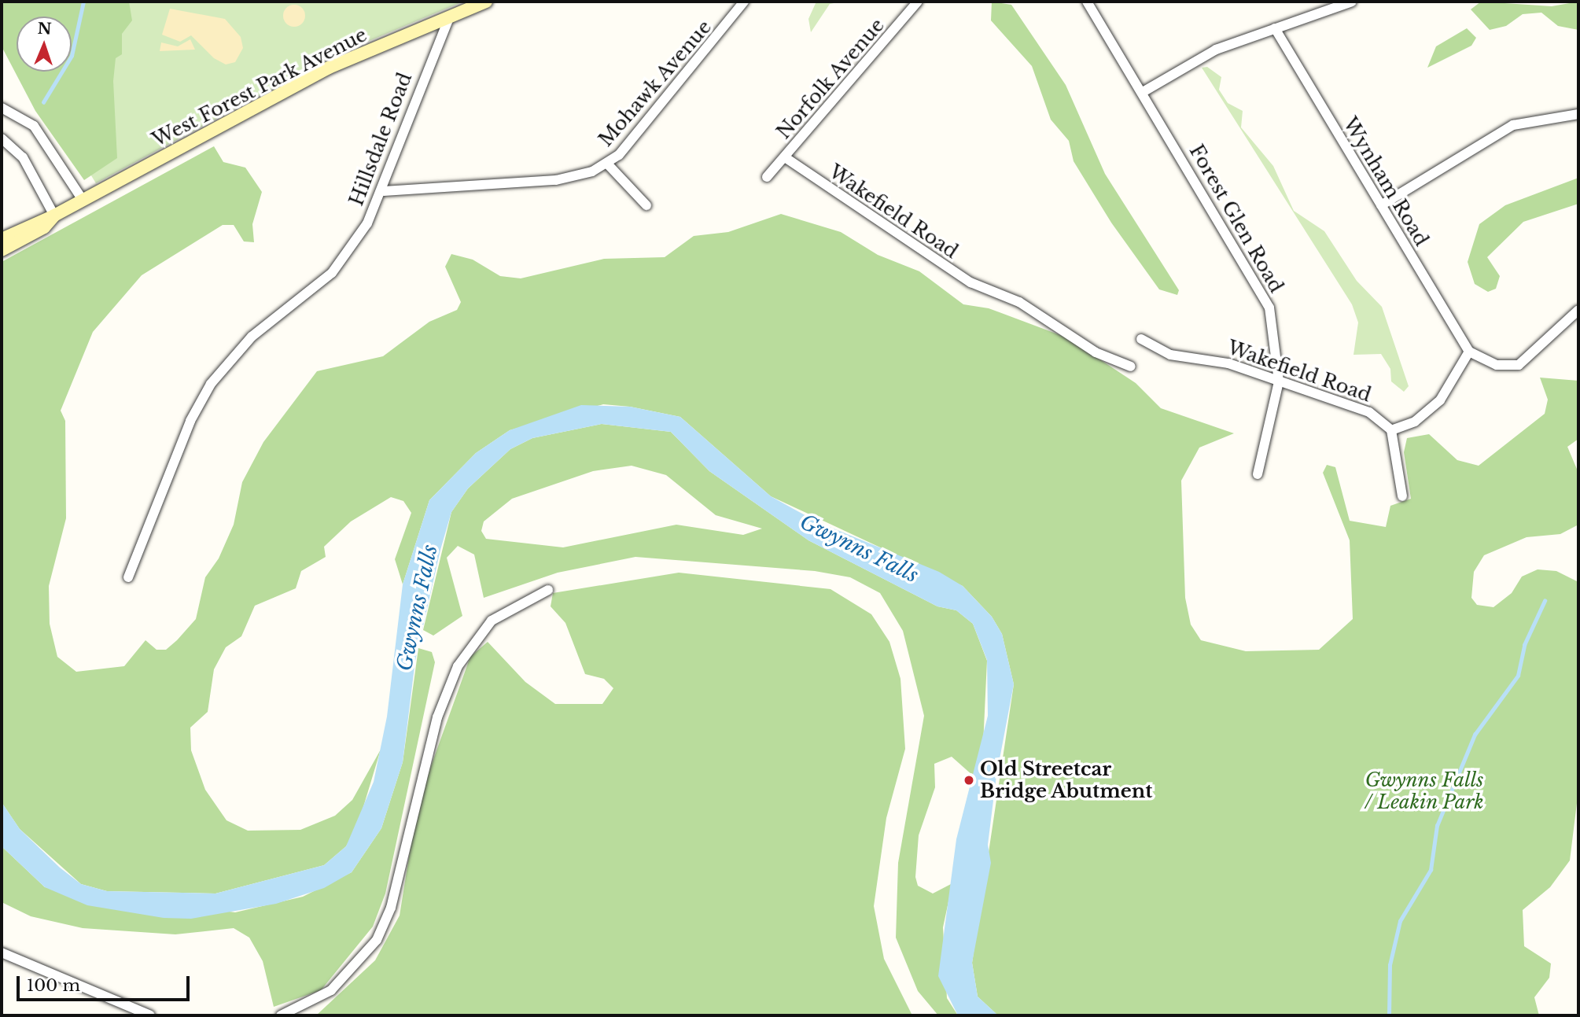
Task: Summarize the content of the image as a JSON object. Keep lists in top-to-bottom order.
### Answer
{
  "streets": {
    "main road": ["West Forest Park Avenue", "Hillsdale Road"],
    "street": [
      "Norfolk Avenue",
      "Mohawk Avenue",
      "Wynham Road",
      "Wakefield Road",
      "Forest Glen Road"
    ]
  },
  "crossings": [
    ["Norfolk Avenue", "Wakefield Road"],
    ["Mohawk Avenue", "Hillsdale Road"],
    ["West Forest Park Avenue", "Hillsdale Road"],
    ["Wakefield Road", "Forest Glen Road"]
  ],
  "water": ["Gwynns Falls"],
  "parks": ["Gwynns Falls / Leakin Park"],
  "places": ["Old Streetcar Bridge Abutment"],
  "scale_bar": "100 m",
  "north": "top"
}
